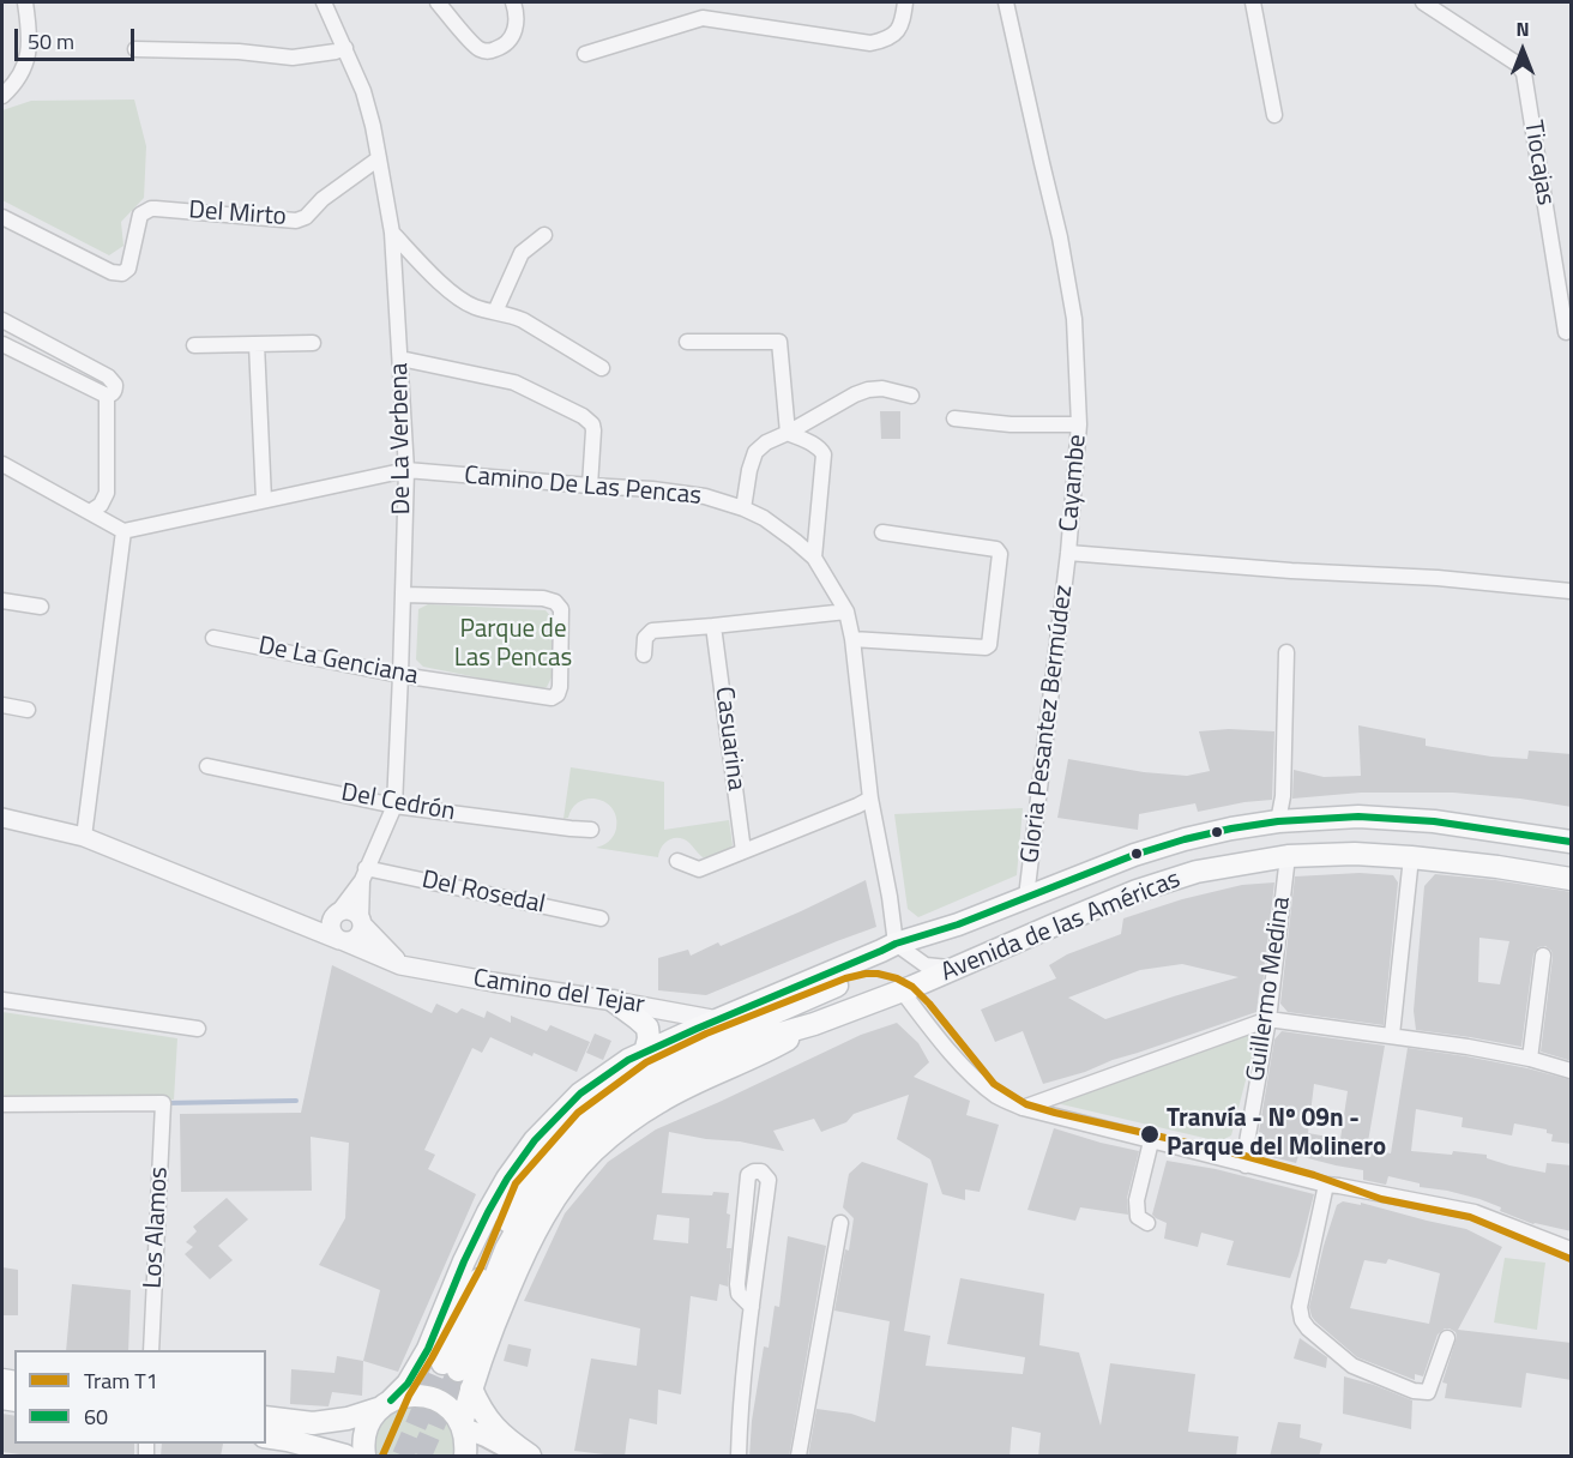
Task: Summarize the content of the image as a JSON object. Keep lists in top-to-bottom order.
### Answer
{
  "streets": {
    "main road": ["Avenida de las Américas"],
    "street": [
      "Tiocajas",
      "Del Mirto",
      "De La Verbena",
      "Cayambe",
      "Camino De Las Pencas",
      "De La Genciana",
      "Gloria Pesantez Bermúdez",
      "Casuarina",
      "Del Cedrón",
      "Del Rosedal",
      "Guillermo Medina",
      "Camino del Tejar",
      "Los Alamos"
    ]
  },
  "crossings": [
    ["Del Mirto", "De La Verbena"],
    ["De La Verbena", "Camino De Las Pencas"],
    ["De La Verbena", "De La Genciana"],
    ["De La Verbena", "Del Cedrón"],
    ["De La Verbena", "Del Rosedal"],
    ["De La Verbena", "Camino del Tejar"],
    ["Cayambe", "Gloria Pesantez Bermúdez"],
    ["Camino De Las Pencas", "Avenida de las Américas"],
    ["Gloria Pesantez Bermúdez", "Avenida de las Américas"],
    ["Avenida de las Américas", "Guillermo Medina"],
    ["Avenida de las Américas", "Camino del Tejar"]
  ],
  "parks": ["Parque de Las Pencas"],
  "places": ["Tranvía - Nº 09n - Parque del Molinero"],
  "lines": ["transit line 60", "tram line T1"],
  "legend": ["Tram T1", "60"],
  "scale_bar": "50 m",
  "north": "top"
}
